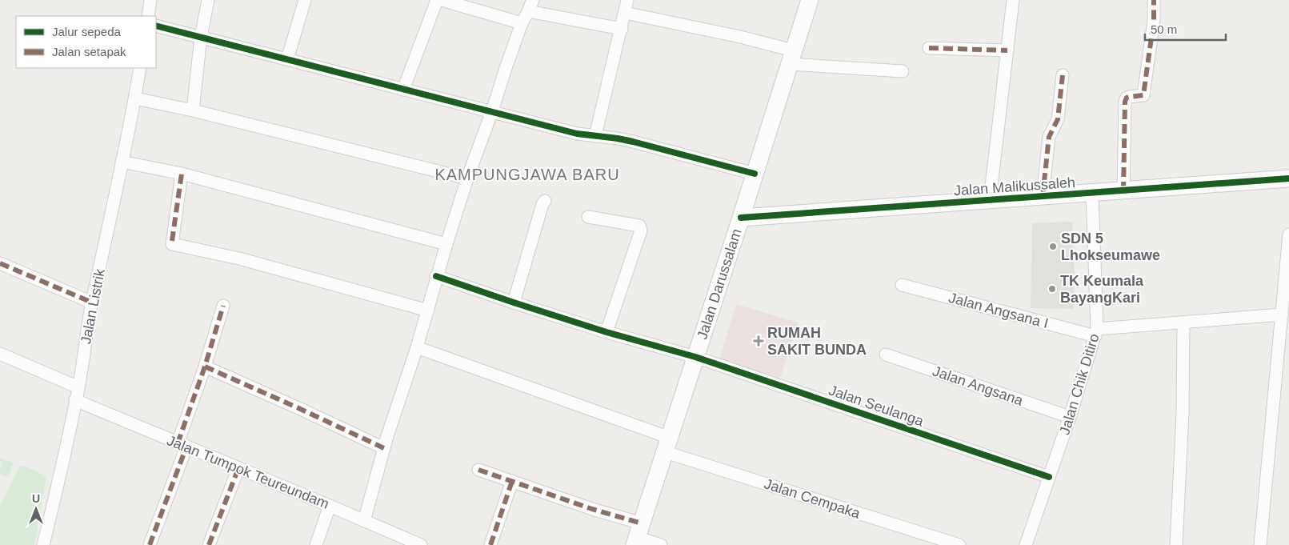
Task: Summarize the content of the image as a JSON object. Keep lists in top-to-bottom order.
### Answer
{
  "streets": {
    "street": [
      "Jalan Malikussaleh",
      "Jalan Darussalam",
      "Jalan Listrik",
      "Jalan Angsana I",
      "Jalan Chik Ditiro",
      "Jalan Angsana",
      "Jalan Seulanga",
      "Jalan Tumpok Teureundam",
      "Jalan Cempaka"
    ]
  },
  "crossings": [
    ["Jalan Malikussaleh", "Jalan Darussalam"],
    ["Jalan Malikussaleh", "Jalan Chik Ditiro"],
    ["Jalan Darussalam", "Jalan Seulanga"],
    ["Jalan Darussalam", "Jalan Cempaka"],
    ["Jalan Listrik", "Jalan Tumpok Teureundam"],
    ["Jalan Angsana I", "Jalan Chik Ditiro"],
    ["Jalan Chik Ditiro", "Jalan Angsana"],
    ["Jalan Chik Ditiro", "Jalan Seulanga"]
  ],
  "districts": ["KAMPUNGJAWA BARU"],
  "places": {
    "other": ["SDN 5 Lhokseumawe", "TK Keumala BayangKari"],
    "health": ["RUMAH SAKIT BUNDA"]
  },
  "legend": ["Jalur sepeda", "Jalan setapak"],
  "scale_bar": "50 m",
  "north": "top"
}
